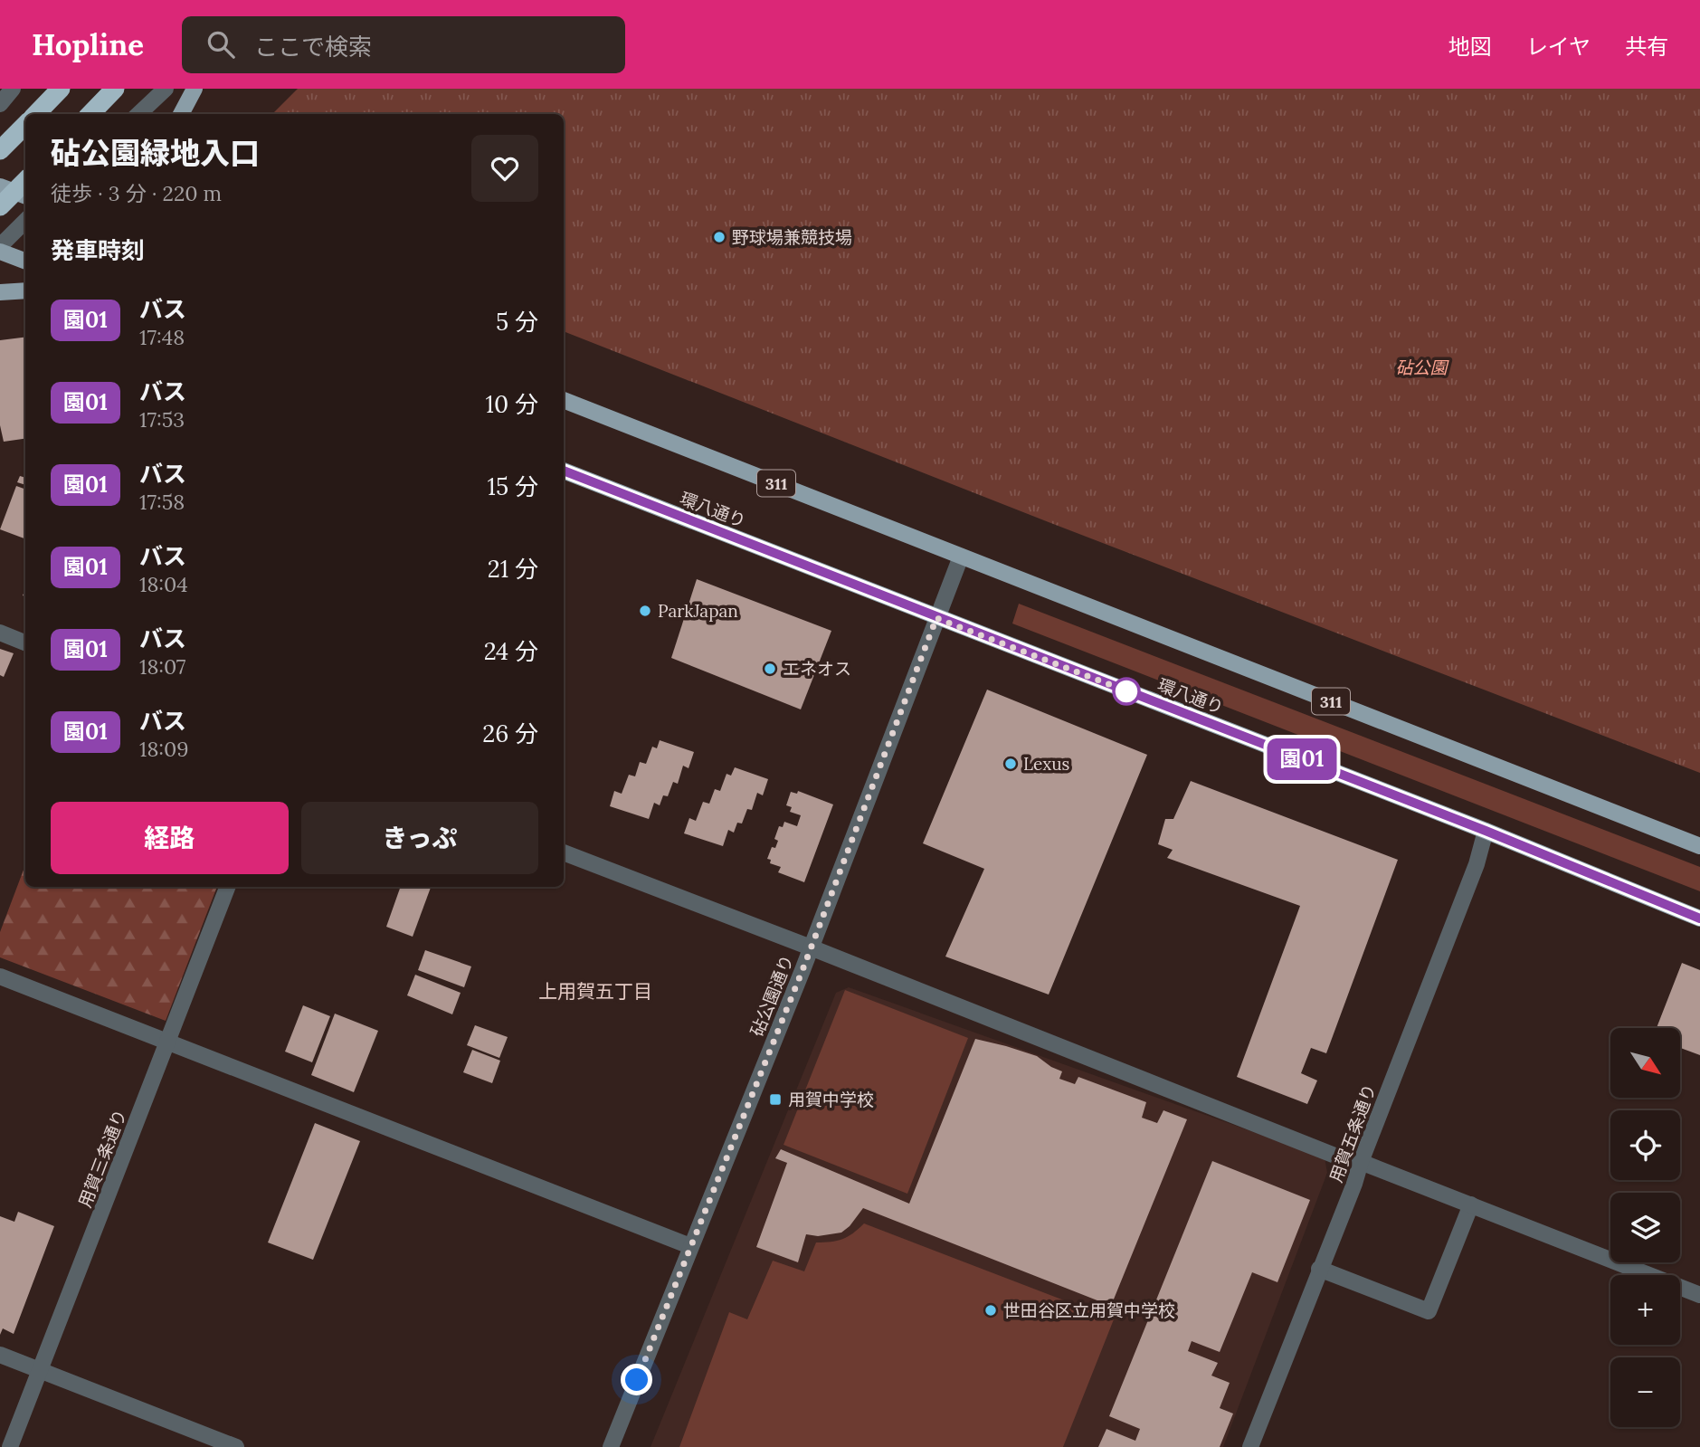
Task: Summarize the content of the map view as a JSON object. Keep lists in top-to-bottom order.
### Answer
{
  "streets": {
    "main road": ["311", "環八通り"],
    "street": ["砧公園通り", "用賀五条通り", "用賀三条通り"]
  },
  "crossings": [
    ["311", "砧公園通り"],
    ["環八通り", "砧公園通り"],
    ["環八通り", "用賀五条通り"]
  ],
  "districts": ["上用賀五丁目"],
  "parks": ["砧公園"],
  "places": {
    "other": [
      "野球場兼競技場",
      "ParkJapan",
      "エネオス",
      "Lexus",
      "世田谷区立用賀中学校"
    ],
    "transit": ["用賀中学校"]
  },
  "lines": ["bus line 園01"],
  "north": "bottom right",
  "page": {
    "header": "Hopline",
    "search": "ここで検索",
    "nav": ["地図", "レイヤ", "共有"],
    "on_map": "園01",
    "heading": [
      ["砧公園緑地入口", "徒歩 · 3 分 · 220 m"],
      "発車時刻"
    ],
    "list": [
      {
        "mark": "園01",
        "name": "バス",
        "note": "17:48",
        "value": "5 分"
      },
      {
        "mark": "園01",
        "name": "バス",
        "note": "17:53",
        "value": "10 分"
      },
      {
        "mark": "園01",
        "name": "バス",
        "note": "17:58",
        "value": "15 分"
      },
      {
        "mark": "園01",
        "name": "バス",
        "note": "18:04",
        "value": "21 分"
      },
      {
        "mark": "園01",
        "name": "バス",
        "note": "18:07",
        "value": "24 分"
      },
      {
        "mark": "園01",
        "name": "バス",
        "note": "18:09",
        "value": "26 分"
      }
    ],
    "buttons": ["経路", "きっぷ"],
    "map_buttons": ["+", "−"]
  }
}
